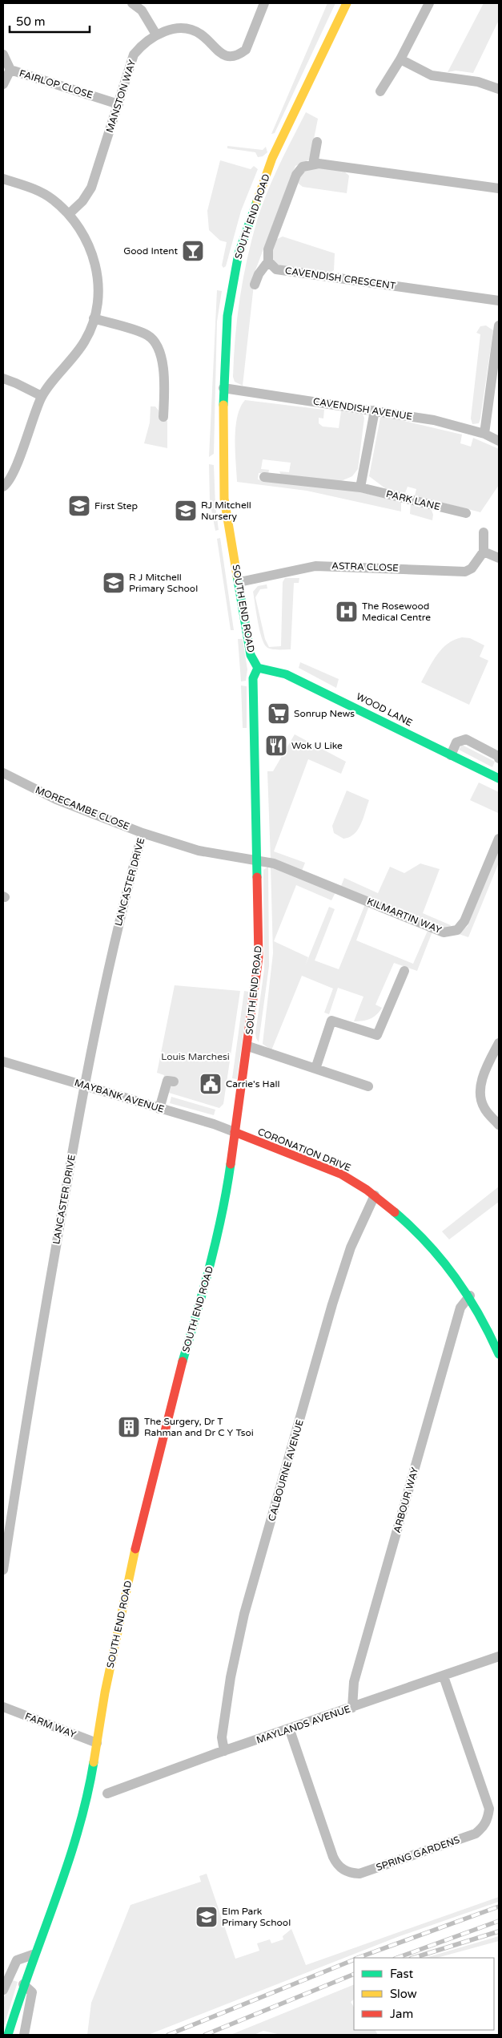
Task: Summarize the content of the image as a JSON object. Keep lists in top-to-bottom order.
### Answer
{
  "streets": {
    "street": [
      "FAIRLOP CLOSE",
      "MANSTON WAY",
      "SOUTH END ROAD",
      "CAVENDISH CRESCENT",
      "CAVENDISH AVENUE",
      "PARK LANE",
      "ASTRA CLOSE",
      "WOOD LANE",
      "MORECAMBE CLOSE",
      "LANCASTER DRIVE",
      "KILMARTIN WAY",
      "MAYBANK AVENUE",
      "CORONATION DRIVE",
      "CALBOURNE AVENUE",
      "ARBOUR WAY",
      "MAYLANDS AVENUE",
      "FARM WAY",
      "SPRING GARDENS"
    ]
  },
  "crossings": [
    ["FAIRLOP CLOSE", "MANSTON WAY"],
    ["SOUTH END ROAD", "CAVENDISH AVENUE"],
    ["SOUTH END ROAD", "ASTRA CLOSE"],
    ["SOUTH END ROAD", "WOOD LANE"],
    ["SOUTH END ROAD", "MORECAMBE CLOSE"],
    ["SOUTH END ROAD", "KILMARTIN WAY"],
    ["SOUTH END ROAD", "MAYBANK AVENUE"],
    ["SOUTH END ROAD", "CORONATION DRIVE"],
    ["SOUTH END ROAD", "FARM WAY"],
    ["MORECAMBE CLOSE", "LANCASTER DRIVE"],
    ["MORECAMBE CLOSE", "KILMARTIN WAY"],
    ["LANCASTER DRIVE", "MAYBANK AVENUE"],
    ["MAYBANK AVENUE", "CORONATION DRIVE"],
    ["CORONATION DRIVE", "CALBOURNE AVENUE"],
    ["CORONATION DRIVE", "ARBOUR WAY"],
    ["CALBOURNE AVENUE", "MAYLANDS AVENUE"],
    ["ARBOUR WAY", "MAYLANDS AVENUE"],
    ["MAYLANDS AVENUE", "SPRING GARDENS"]
  ],
  "parks": ["Louis Marchesi"],
  "places": {
    "bar": ["Good Intent"],
    "school or university": [
      "First Step",
      "RJ Mitchell Nursery",
      "R J Mitchell Primary School",
      "Elm Park Primary School"
    ],
    "hospital": ["The Rosewood Medical Centre"],
    "supermarket": ["Sonrup News"],
    "restaurant": ["Wok U Like"],
    "public building": ["Carrie's Hall"],
    "building": ["The Surgery, Dr T Rahman and Dr C Y Tsoi"]
  },
  "legend": ["Fast", "Slow", "Jam"],
  "scale_bar": "50 m"
}
